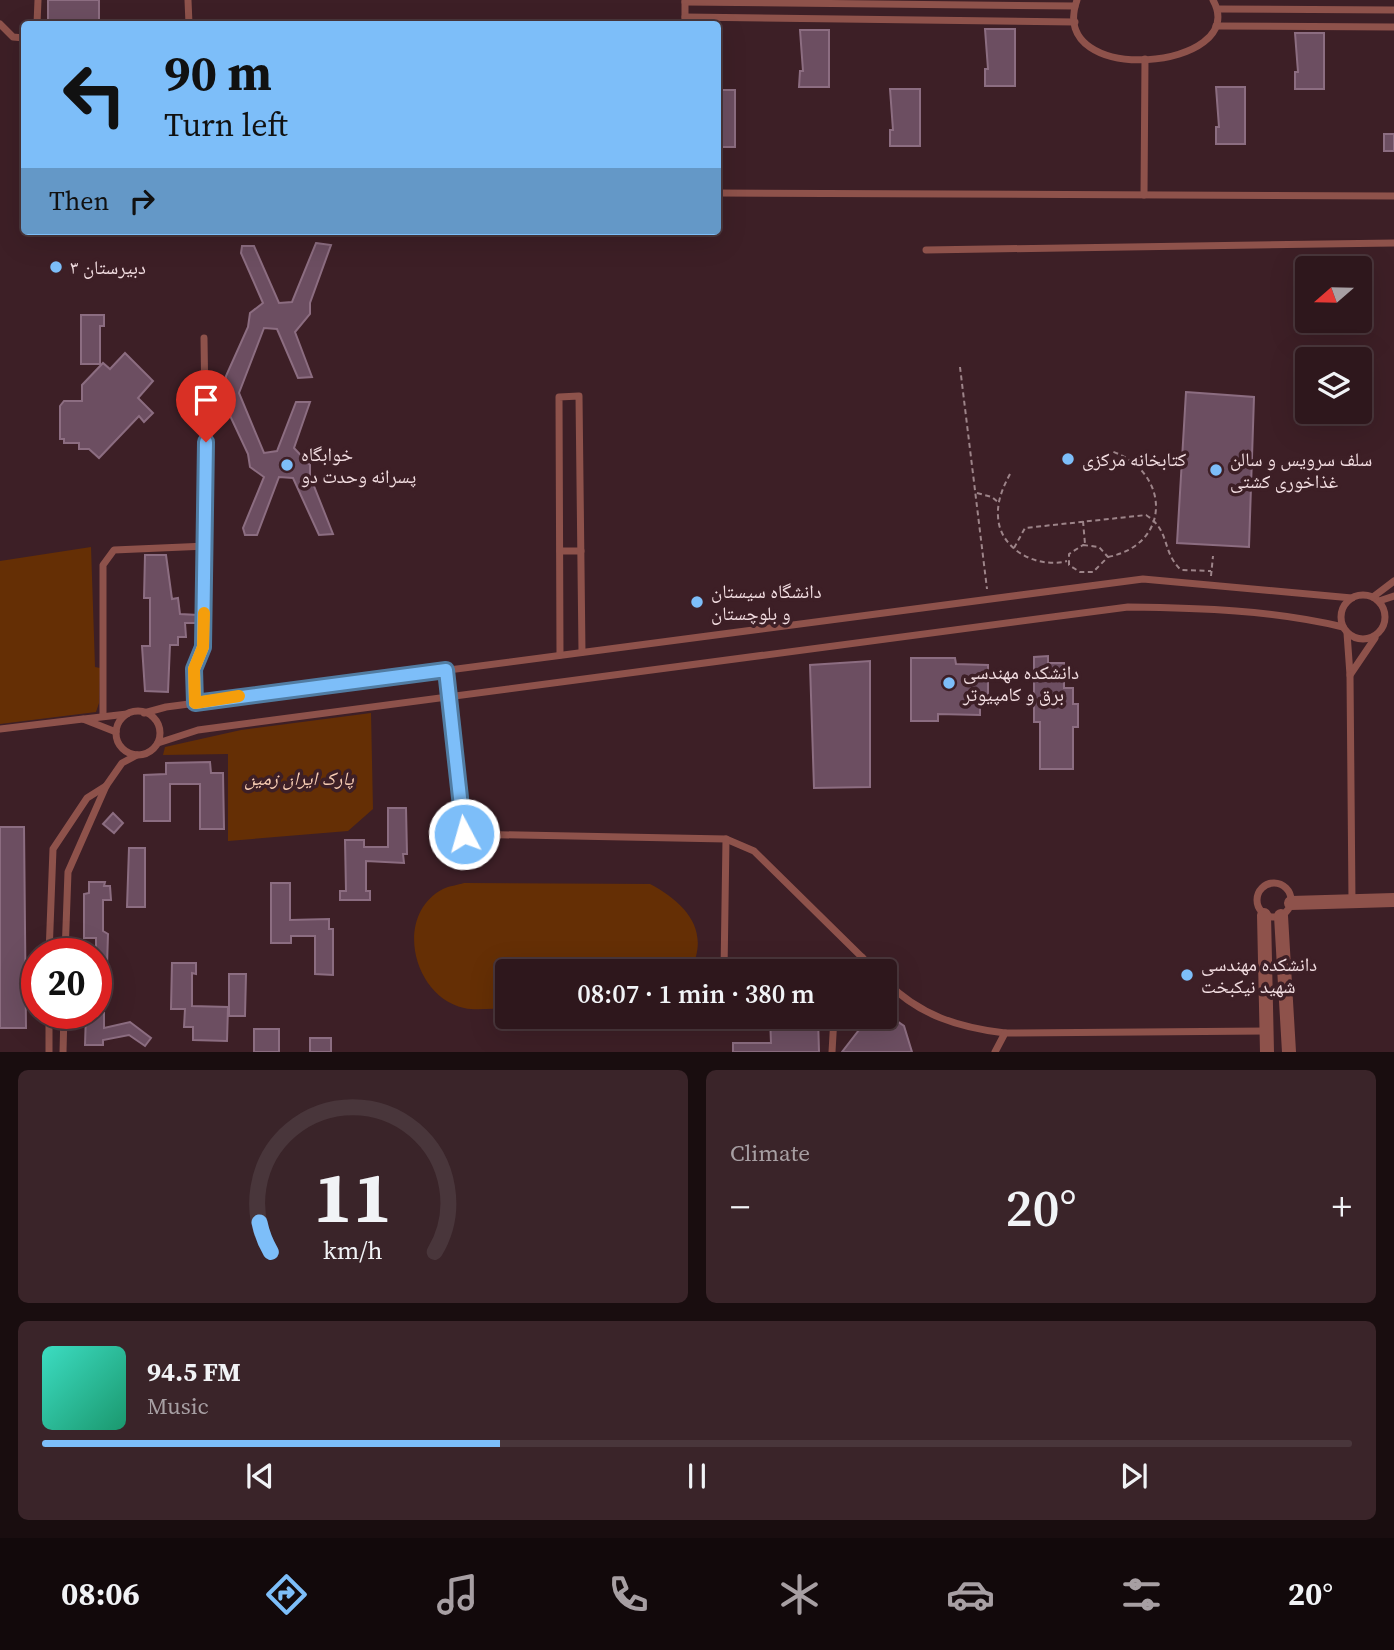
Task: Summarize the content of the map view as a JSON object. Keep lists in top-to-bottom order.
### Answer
{
  "parks": ["پارک ایران زمین"],
  "places": [
    "دبیرستان ۳",
    "کتابخانه مرکزی",
    "خوابگاه پسرانه وحدت دو",
    "سلف سرویس و سالن غذاخوری کشتی",
    "دانشگاه سیستان و بلوچستان",
    "دانشکده مهندسی برق و کامپیوتر",
    "دانشکده مهندسی شهید نیکبخت"
  ],
  "north": "left",
  "page": {
    "turn": ["90 m", "Turn left"],
    "then": "Then",
    "limit": "20",
    "trip": "08:07 · 1 min · 380 m",
    "tile": "Climate",
    "heat": ["−", "20°", "+"],
    "song": ["94.5 FM", "Music"],
    "tabs": ["08:06", "20°"],
    "gauge": ["11", "km/h"]
  }
}
